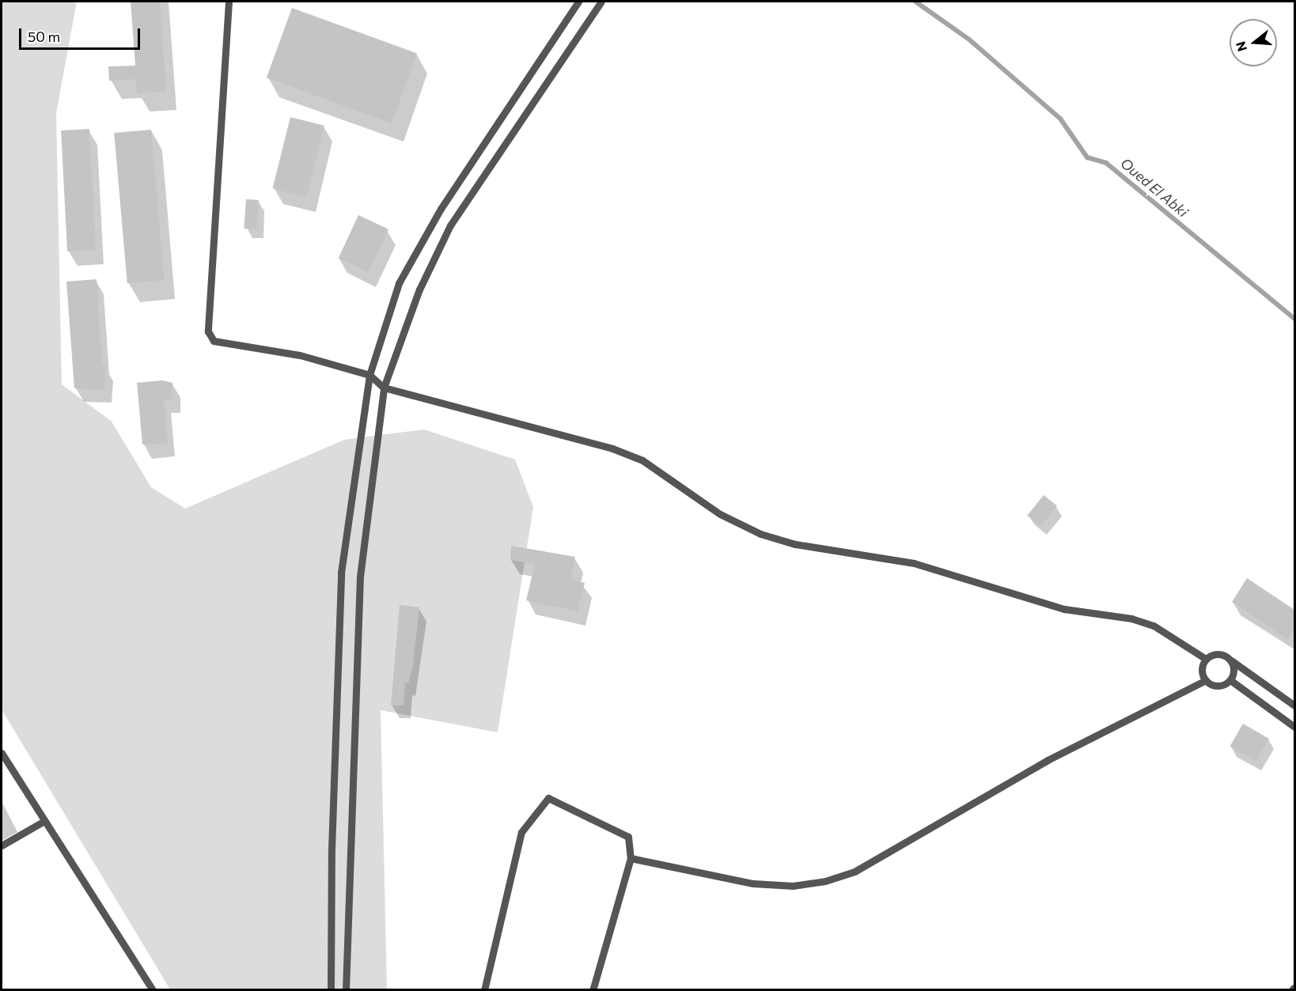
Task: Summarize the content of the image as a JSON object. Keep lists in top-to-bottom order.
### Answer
{
  "water": ["Oued El Abki"],
  "scale_bar": "50 m",
  "north": "left"
}
